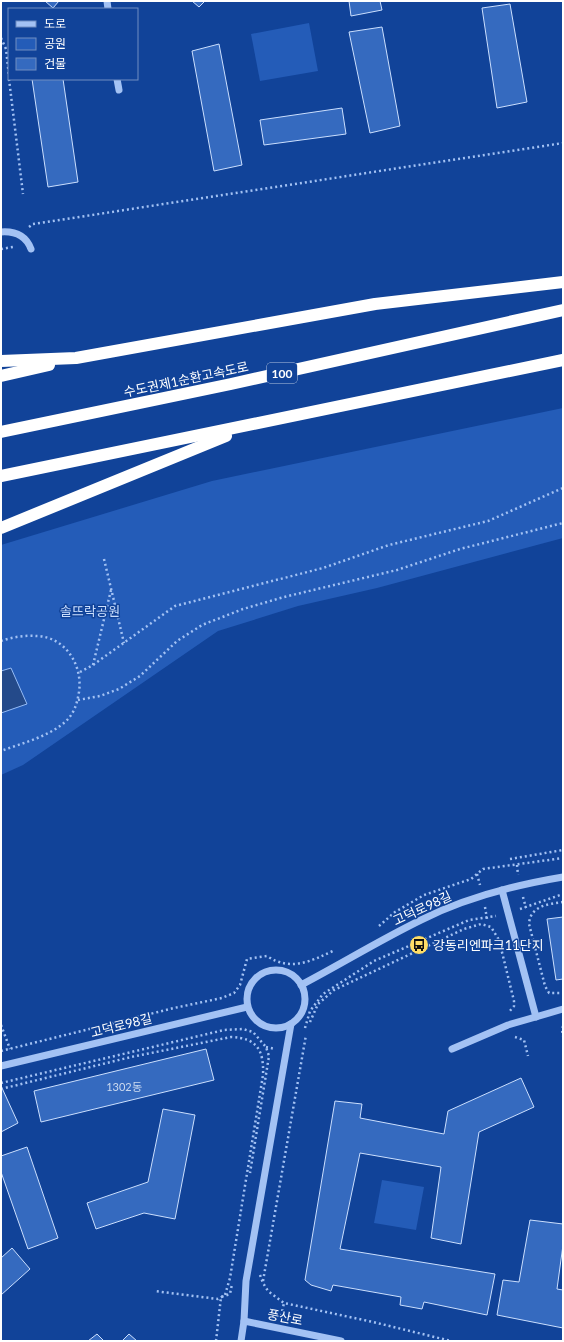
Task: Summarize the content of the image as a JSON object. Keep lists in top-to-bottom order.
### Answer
{
  "streets": {
    "highway": ["100", "수도권제1순환고속도로"],
    "street": ["고덕로98길", "풍산로"]
  },
  "parks": ["솔뜨락공원"],
  "places": {
    "bus stop": ["강동리엔파크11단지"]
  },
  "house_numbers": ["1302동"],
  "legend": ["도로", "공원", "건물"]
}
